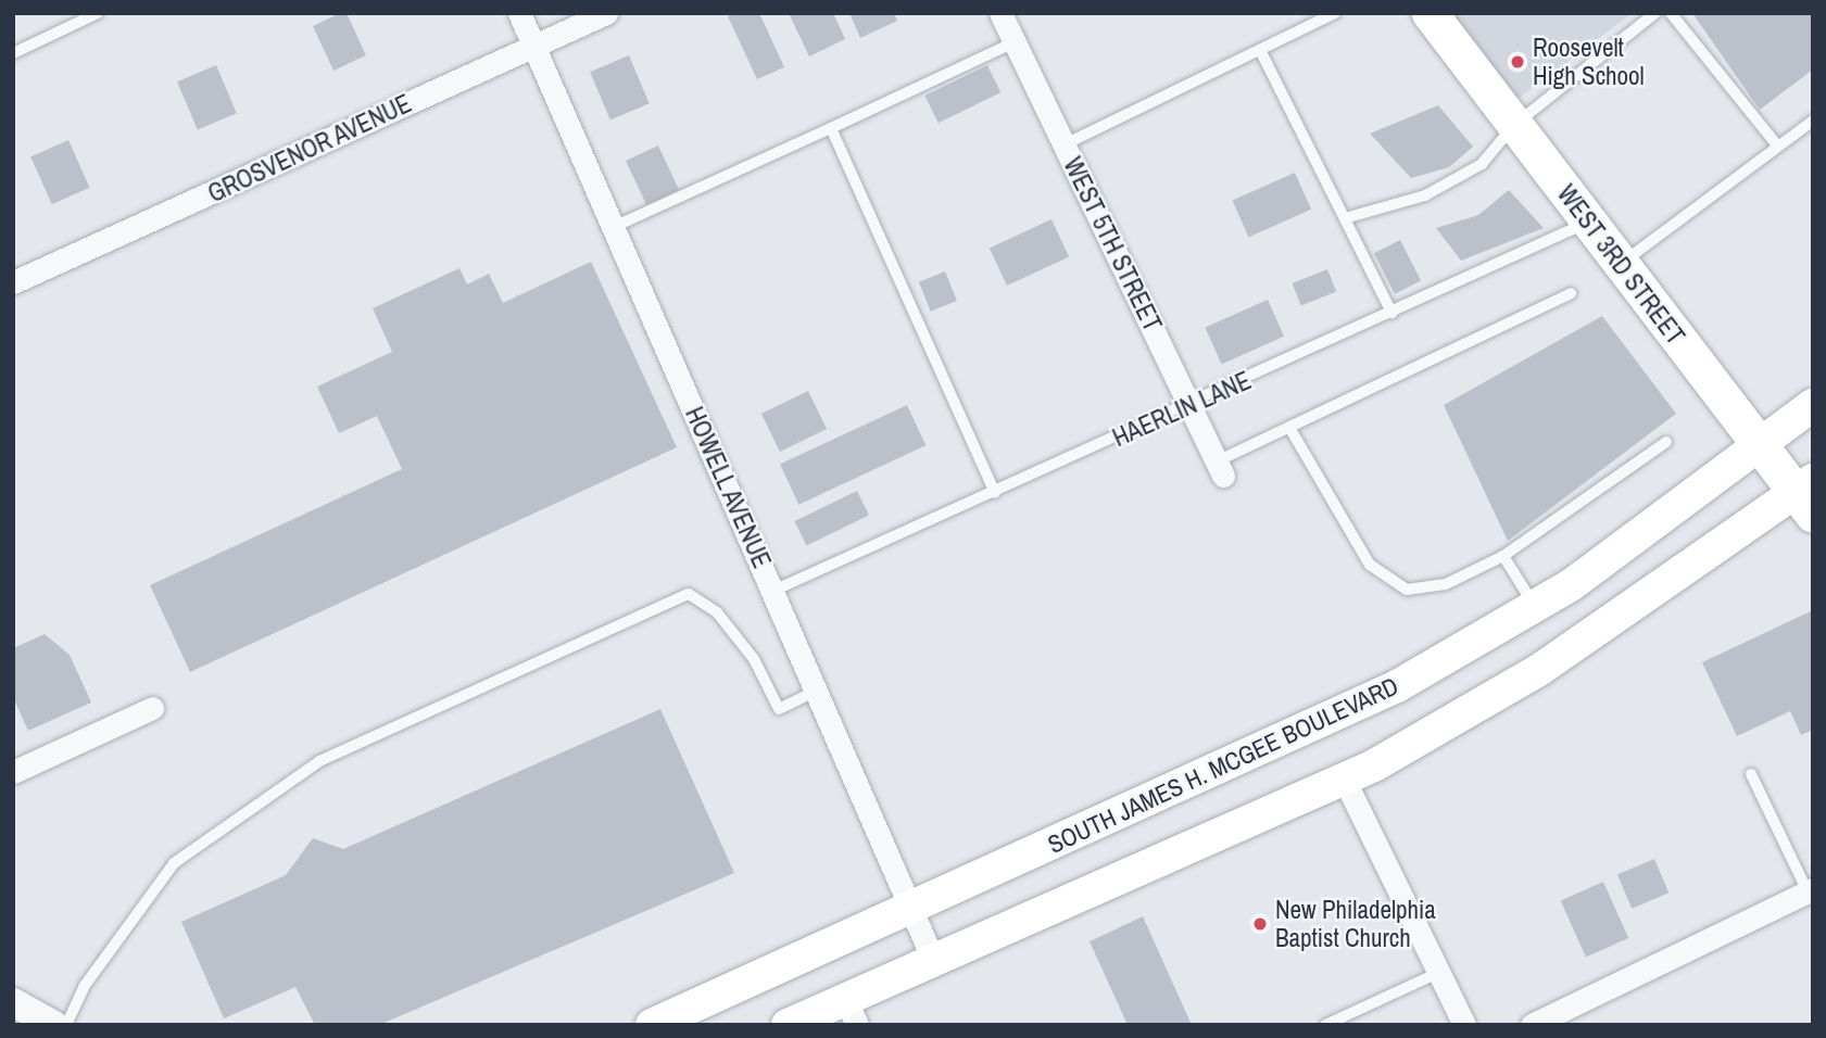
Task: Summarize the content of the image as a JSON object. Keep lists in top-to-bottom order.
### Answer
{
  "streets": {
    "main road": ["WEST 3RD STREET", "SOUTH JAMES H. MCGEE BOULEVARD"],
    "street": ["GROSVENOR AVENUE", "WEST 5TH STREET", "HOWELL AVENUE"],
    "lane": ["HAERLIN LANE"]
  },
  "crossings": [
    ["GROSVENOR AVENUE", "HOWELL AVENUE"],
    ["WEST 5TH STREET", "HAERLIN LANE"],
    ["WEST 3RD STREET", "HAERLIN LANE"],
    ["WEST 3RD STREET", "SOUTH JAMES H. MCGEE BOULEVARD"],
    ["HAERLIN LANE", "HOWELL AVENUE"],
    ["HOWELL AVENUE", "SOUTH JAMES H. MCGEE BOULEVARD"]
  ],
  "places": ["Roosevelt High School", "New Philadelphia Baptist Church"]
}
